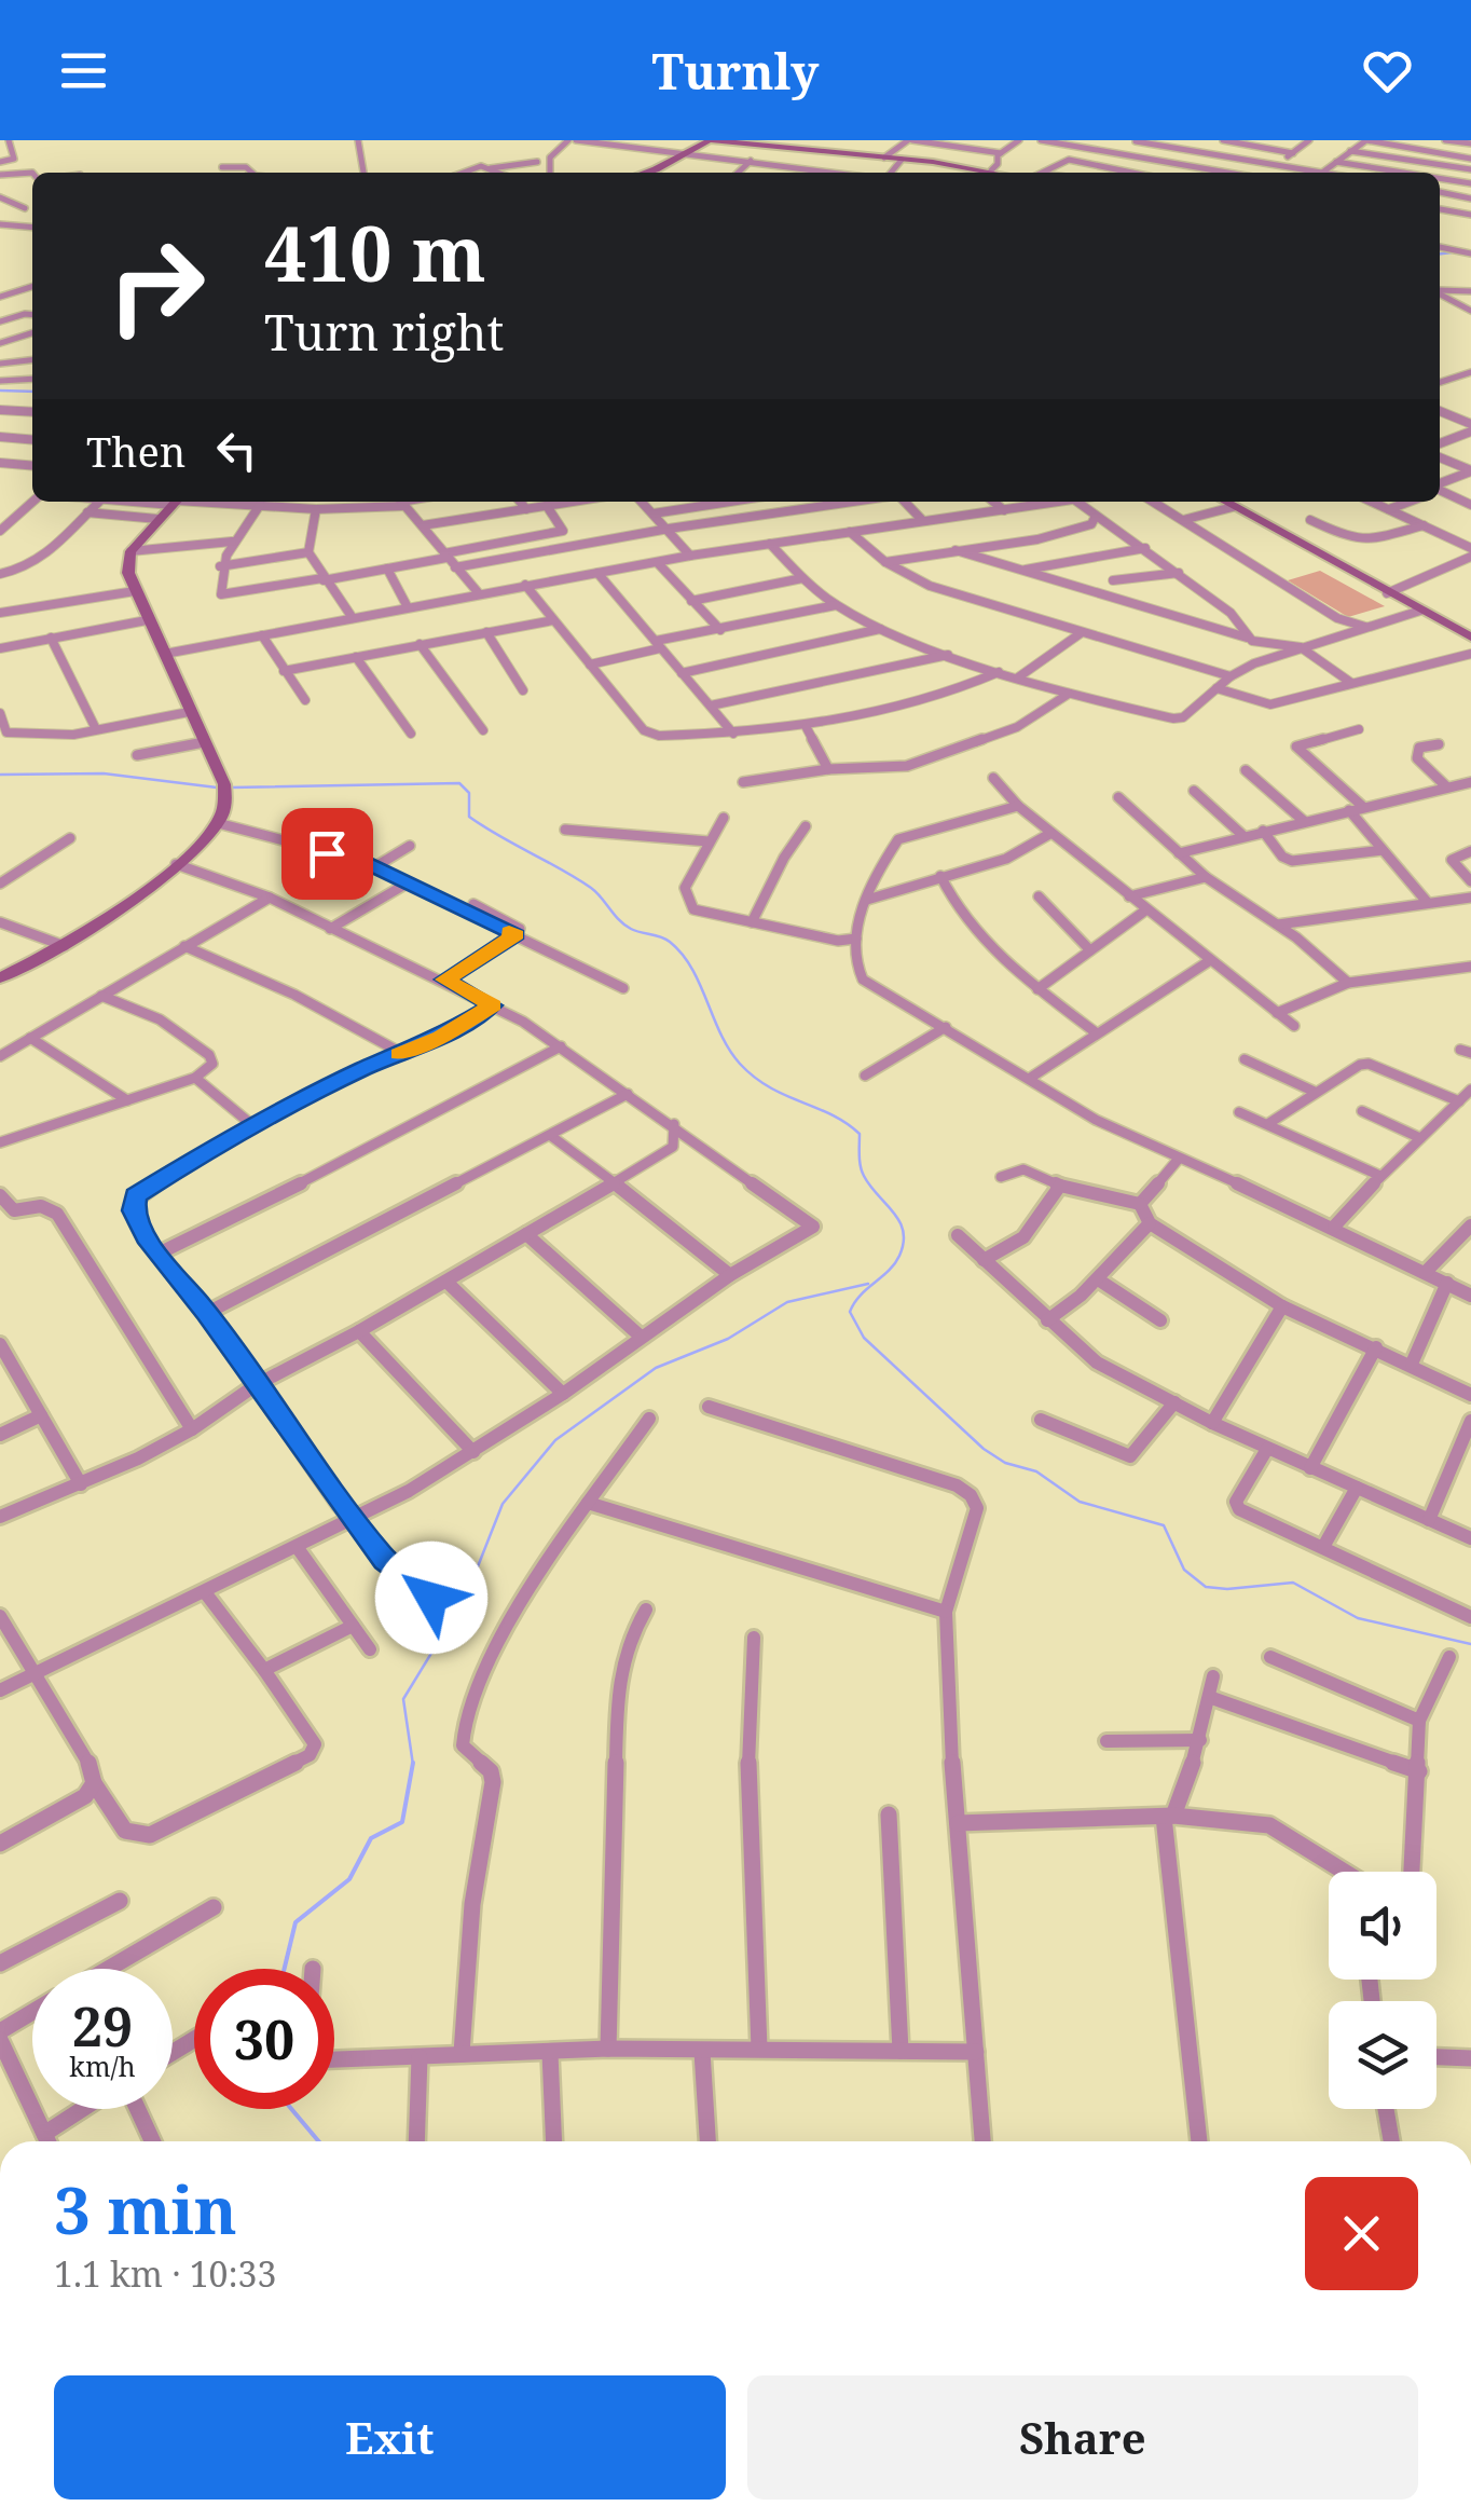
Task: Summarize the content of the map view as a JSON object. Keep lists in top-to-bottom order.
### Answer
{
  "page": {
    "header": "Turnly",
    "turn": ["410 m", "Turn right"],
    "then": "Then",
    "speed": "29 km/h",
    "limit": "30",
    "heading": ["3 min", "1.1 km · 10:33"],
    "buttons": ["Exit", "Share"]
  }
}
